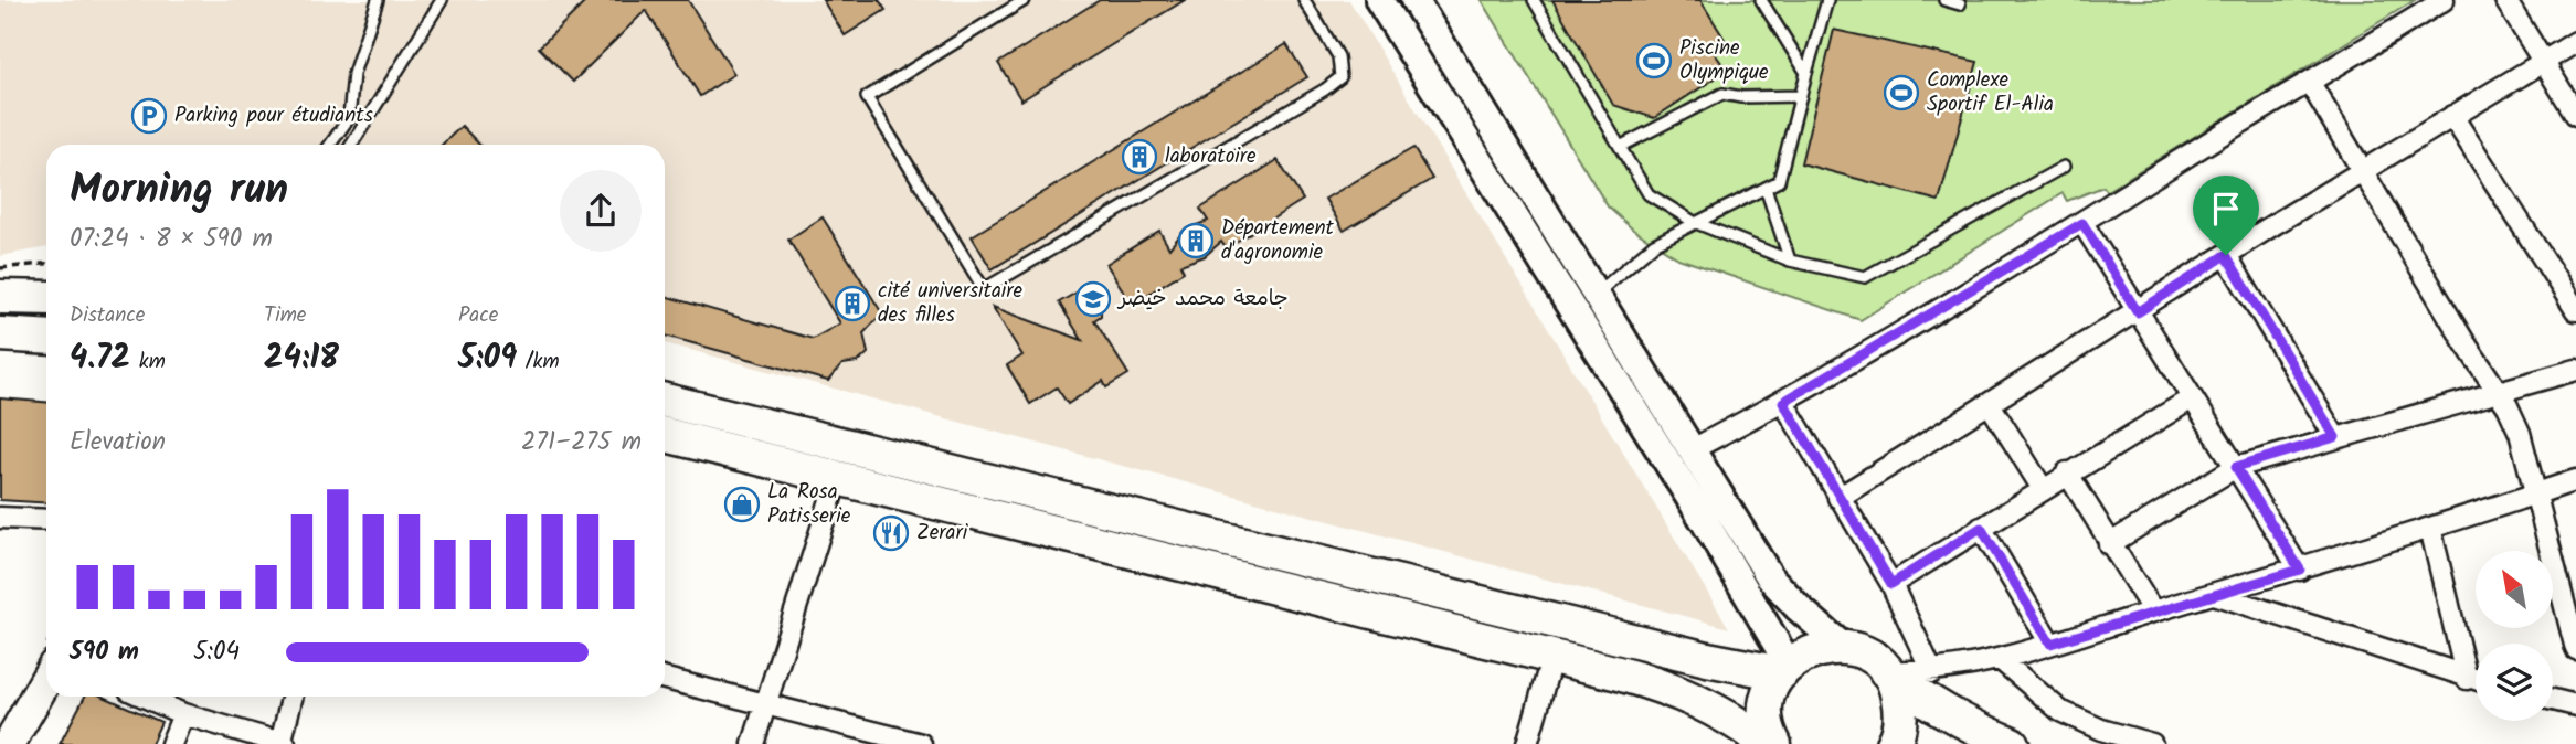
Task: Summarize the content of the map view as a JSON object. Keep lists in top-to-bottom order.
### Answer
{
  "places": {
    "sports": ["Piscine Olympique", "Complexe Sportif El-Alia"],
    "parking": ["Parking pour étudiants"],
    "building": ["laboratoire", "Département d'agronomie", "cité universitaire des filles"],
    "school or university": ["جامعة محمد خيضر"],
    "shop": ["La Rosa Patisserie"],
    "restaurant": ["Zerari"]
  },
  "north": "top left",
  "page": {
    "heading": ["Morning run", "07:24 · 8 × 590 m"],
    "stats": [
      ["Distance", "4.72 km"],
      ["Time", "24:18"],
      ["Pace", "5:09 /km"]
    ],
    "chart": ["Elevation", "271–275 m"],
    "list": [
      {
        "name": "590 m",
        "note": "5:04"
      }
    ]
  }
}
